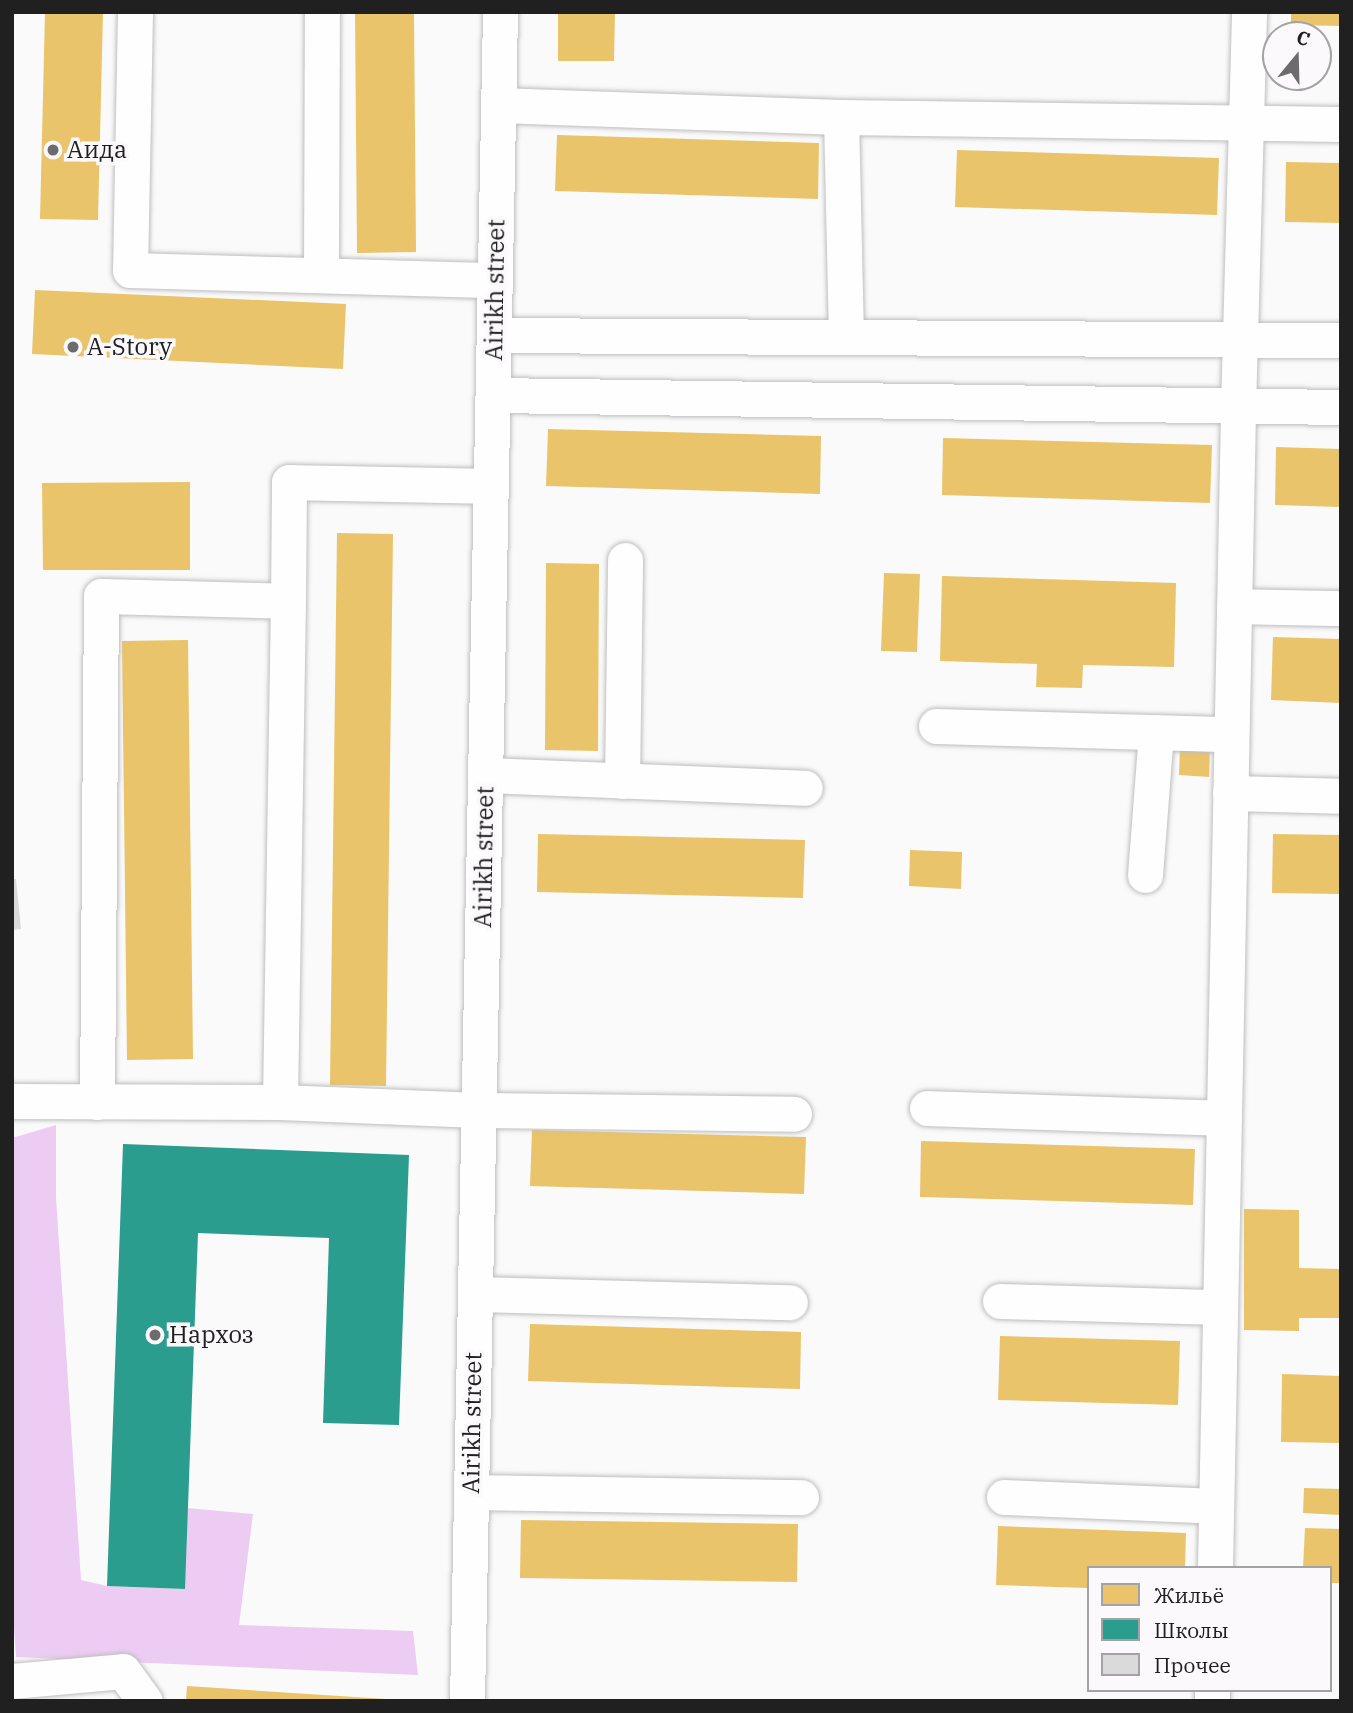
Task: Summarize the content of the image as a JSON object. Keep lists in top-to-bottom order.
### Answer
{
  "streets": {
    "street": ["Airikh street"]
  },
  "places": ["Аида", "A-Story", "Нархоз"],
  "legend": ["Жильё", "Школы", "Прочее"],
  "north": "top"
}
